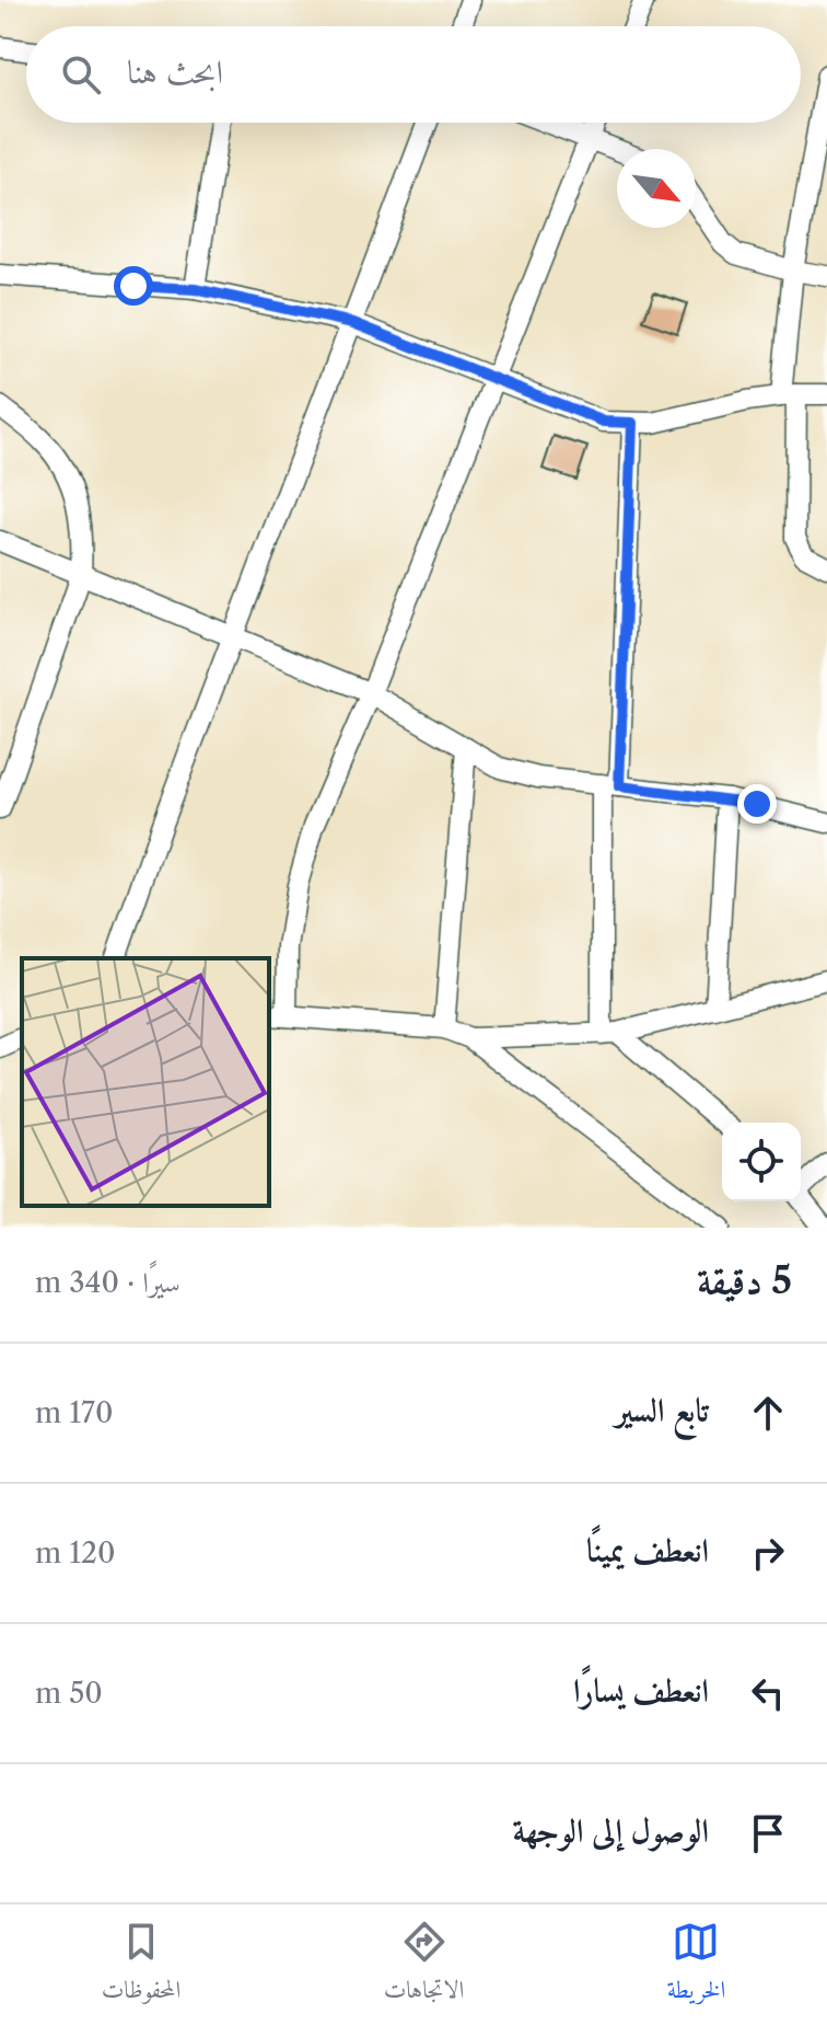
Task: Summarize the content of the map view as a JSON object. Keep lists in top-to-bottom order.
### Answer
{
  "north": "bottom right",
  "page": {
    "search": "ابحث هنا",
    "heading": ["5 دقيقة", "سيرًا · 340 m"],
    "list": [
      ["تابع السير", "170 m"],
      ["انعطف يمينًا", "120 m"],
      ["انعطف يسارًا", "50 m"],
      "الوصول إلى الوجهة"
    ],
    "nav": ["الخريطة", "الاتجاهات", "المحفوظات"]
  }
}
